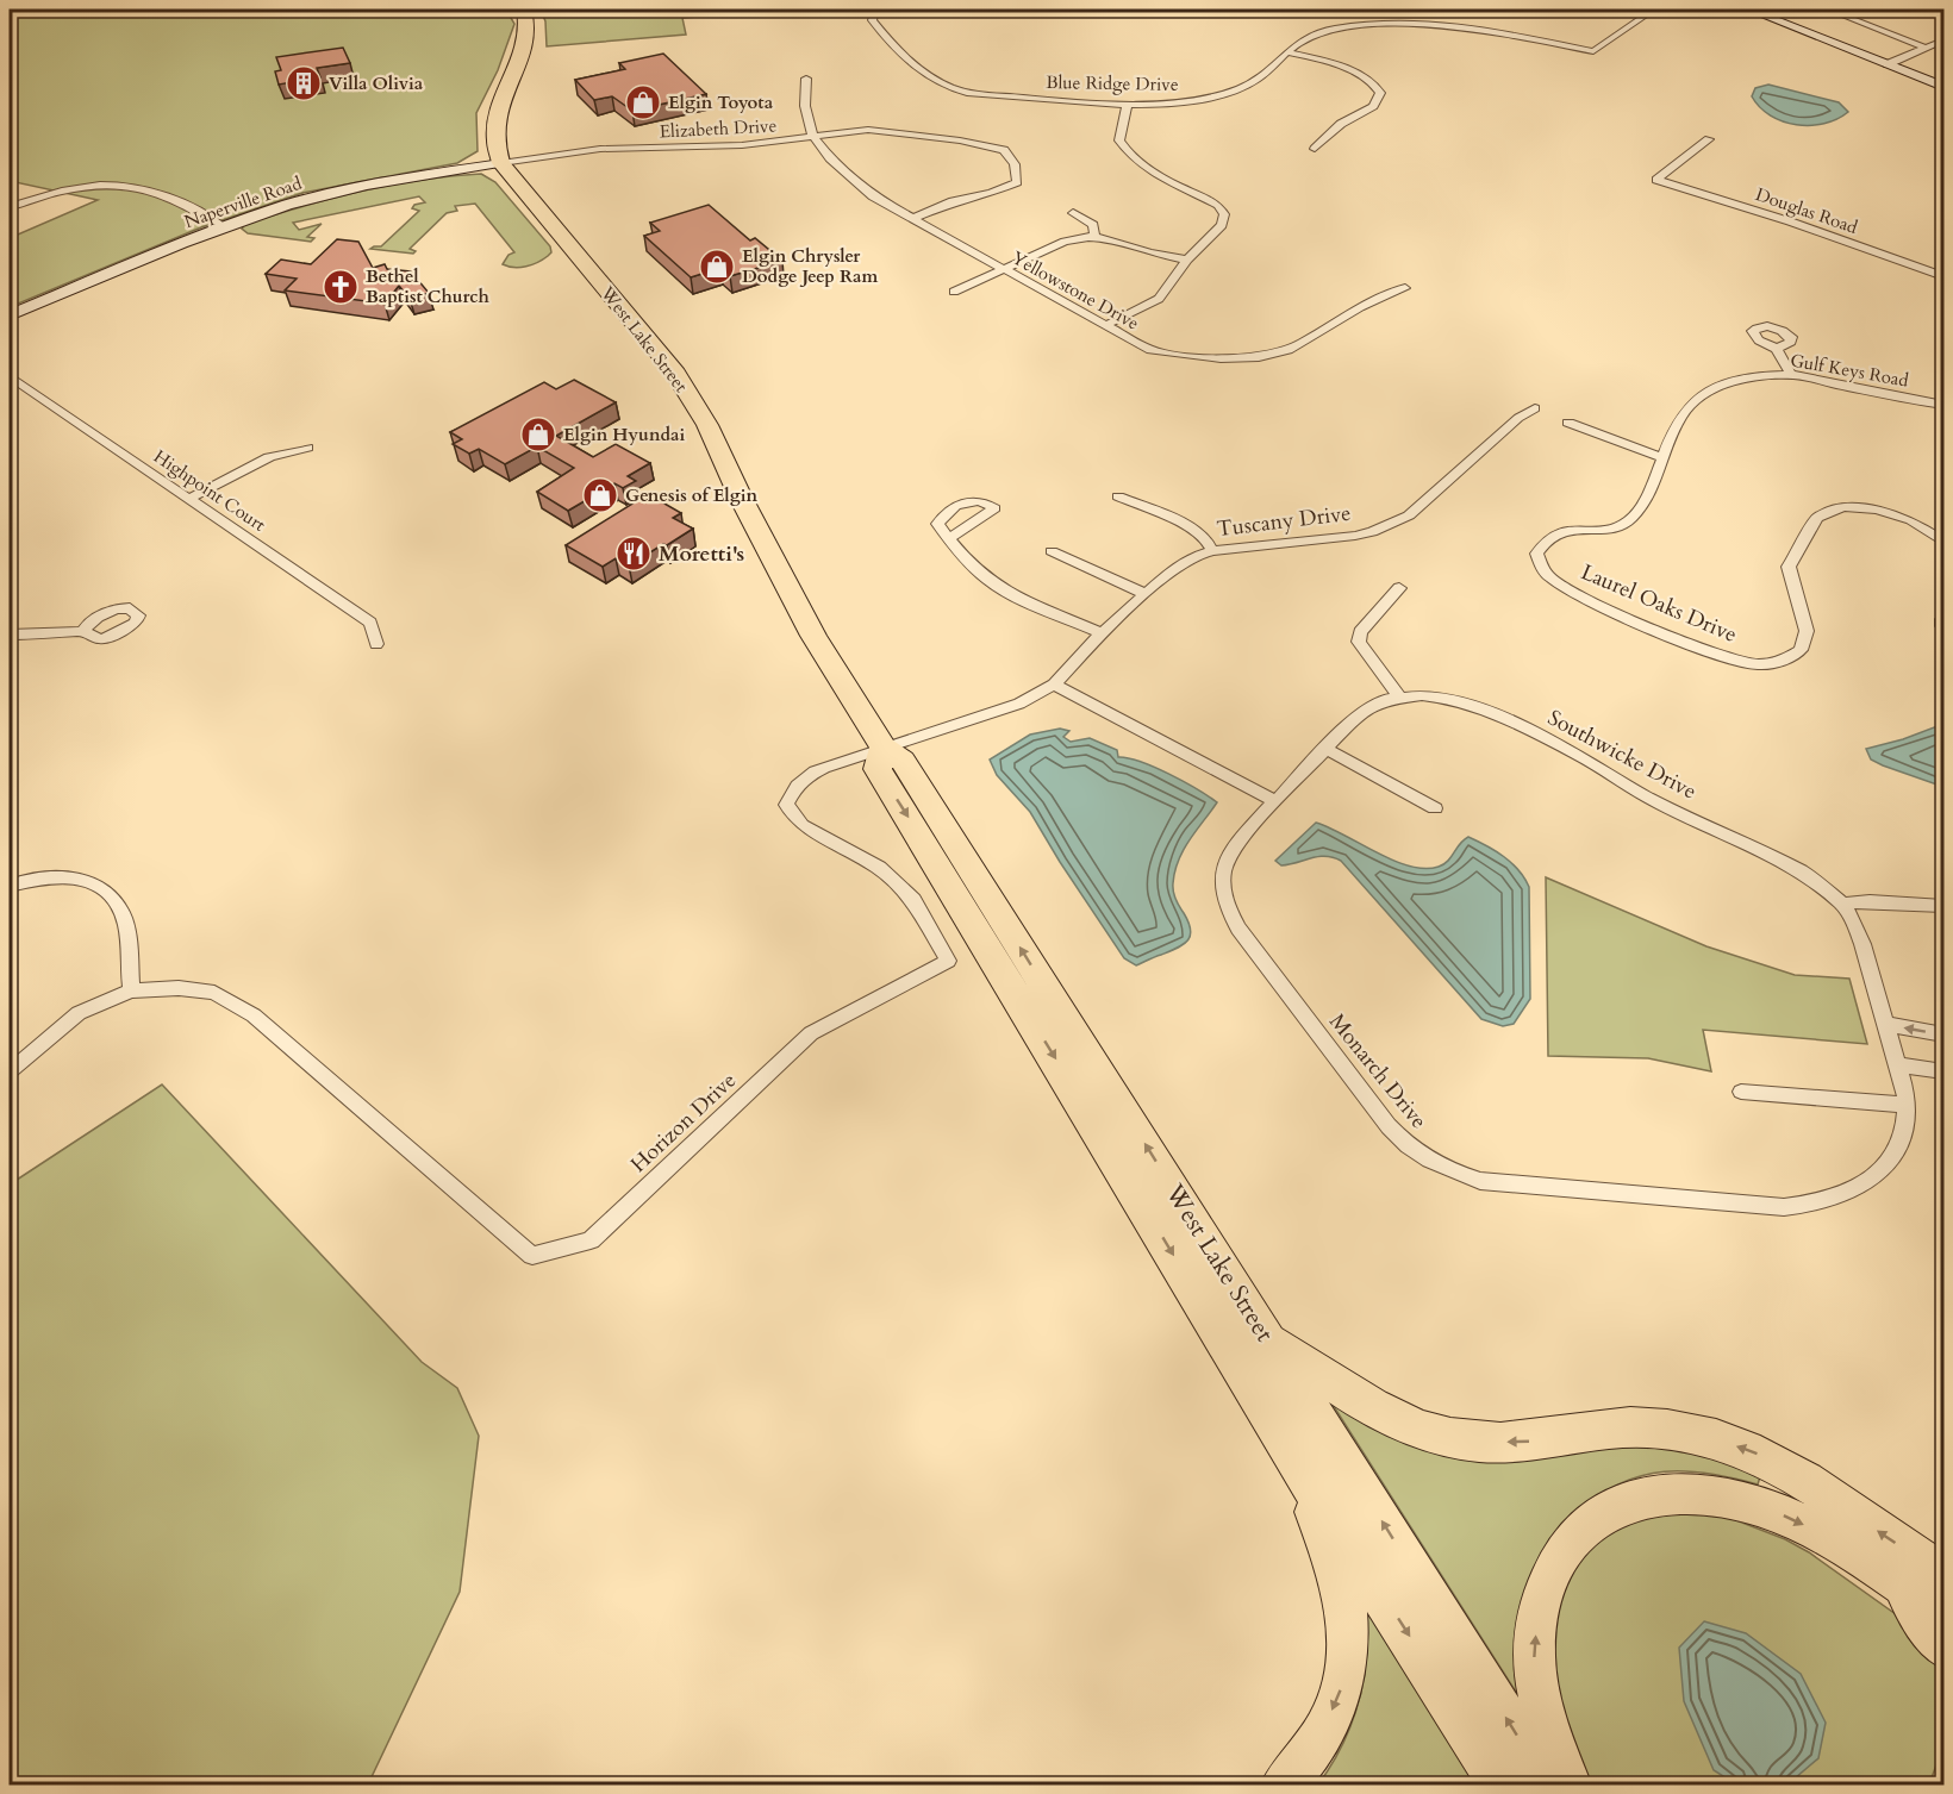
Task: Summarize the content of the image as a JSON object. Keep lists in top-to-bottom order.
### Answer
{
  "streets": {
    "highway": ["West Lake Street"],
    "street": [
      "Blue Ridge Drive",
      "Elizabeth Drive",
      "Naperville Road",
      "Douglas Road",
      "Yellowstone Drive",
      "Gulf Keys Road",
      "Highpoint Court",
      "Tuscany Drive",
      "Laurel Oaks Drive",
      "Southwicke Drive",
      "Monarch Drive",
      "Horizon Drive"
    ]
  },
  "crossings": [
    ["Elizabeth Drive", "Naperville Road"],
    ["Elizabeth Drive", "Yellowstone Drive"],
    ["Elizabeth Drive", "West Lake Street"],
    ["Naperville Road", "West Lake Street"],
    ["West Lake Street", "Tuscany Drive"],
    ["West Lake Street", "Horizon Drive"],
    ["Gulf Keys Road", "Laurel Oaks Drive"],
    ["Tuscany Drive", "Horizon Drive"],
    ["Southwicke Drive", "Monarch Drive"]
  ],
  "places": {
    "building": ["Villa Olivia"],
    "shop": [
      "Elgin Toyota",
      "Elgin Chrysler Dodge Jeep Ram",
      "Elgin Hyundai",
      "Genesis of Elgin"
    ],
    "church": ["Bethel Baptist Church"],
    "restaurant": ["Moretti's"]
  }
}
